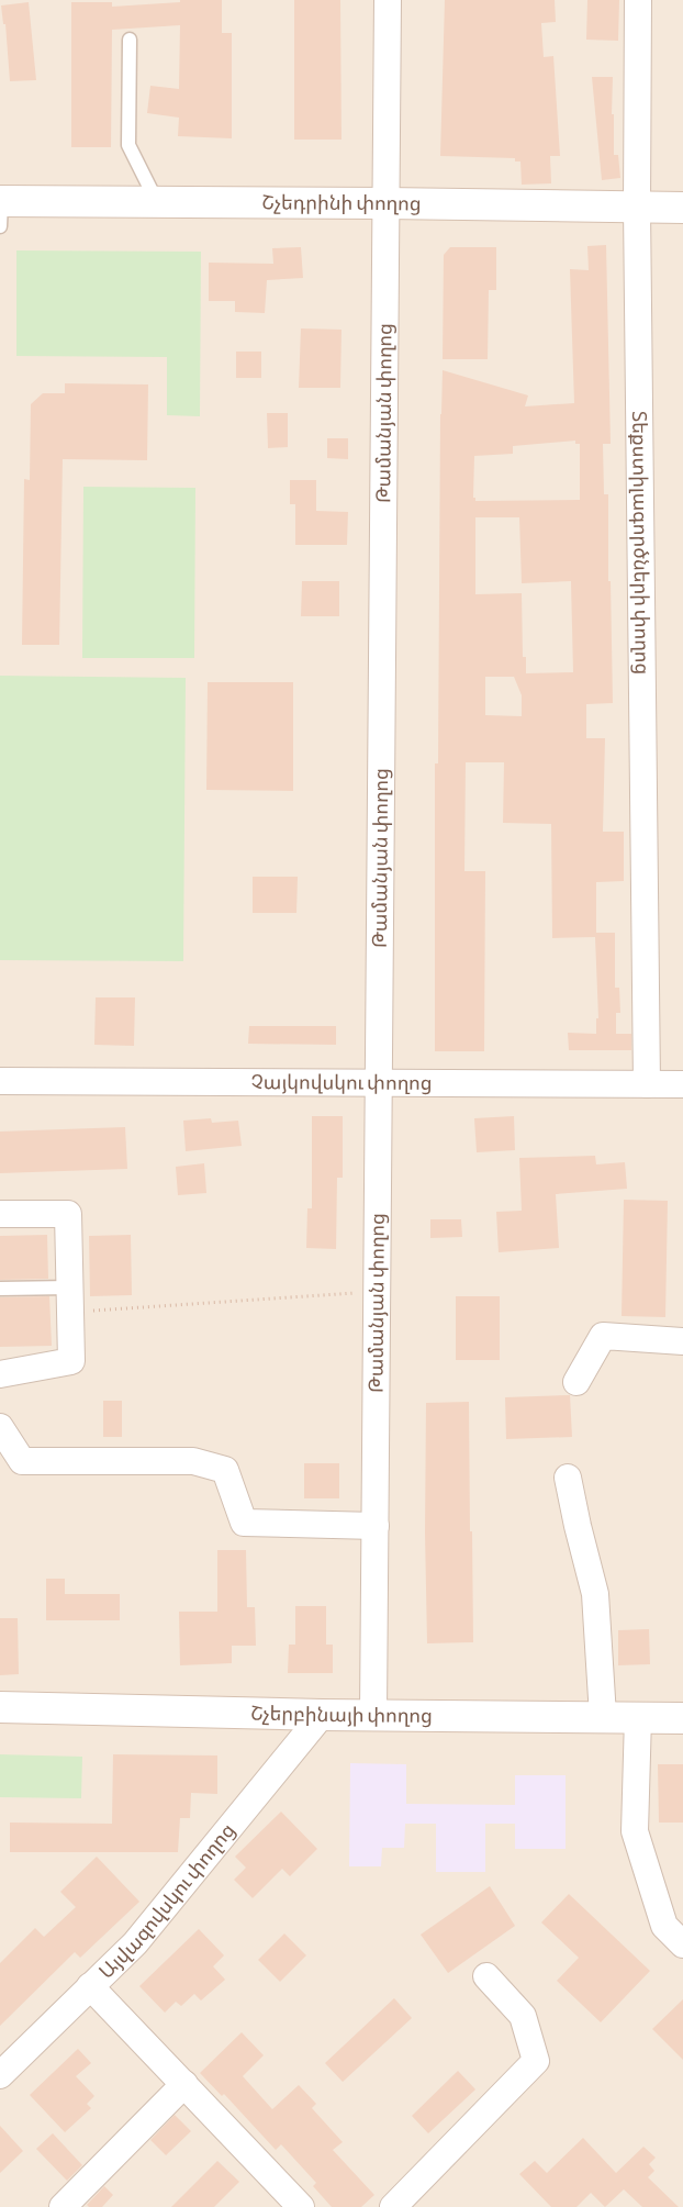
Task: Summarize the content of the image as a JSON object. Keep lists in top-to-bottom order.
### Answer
{
  "streets": {
    "street": [
      "Շչեդրինի փողոց",
      "Թամանյան փողոց",
      "Տեքստիլագործների փողոց",
      "Չայկովսկու փողոց",
      "Շչերբինայի փողոց",
      "Այվազովսկու փողոց"
    ]
  },
  "crossings": [
    ["Շչեդրինի փողոց", "Թամանյան փողոց"],
    ["Շչեդրինի փողոց", "Տեքստիլագործների փողոց"],
    ["Թամանյան փողոց", "Չայկովսկու փողոց"],
    ["Թամանյան փողոց", "Շչերբինայի փողոց"],
    ["Տեքստիլագործների փողոց", "Չայկովսկու փողոց"],
    ["Շչերբինայի փողոց", "Այվազովսկու փողոց"]
  ]
}
